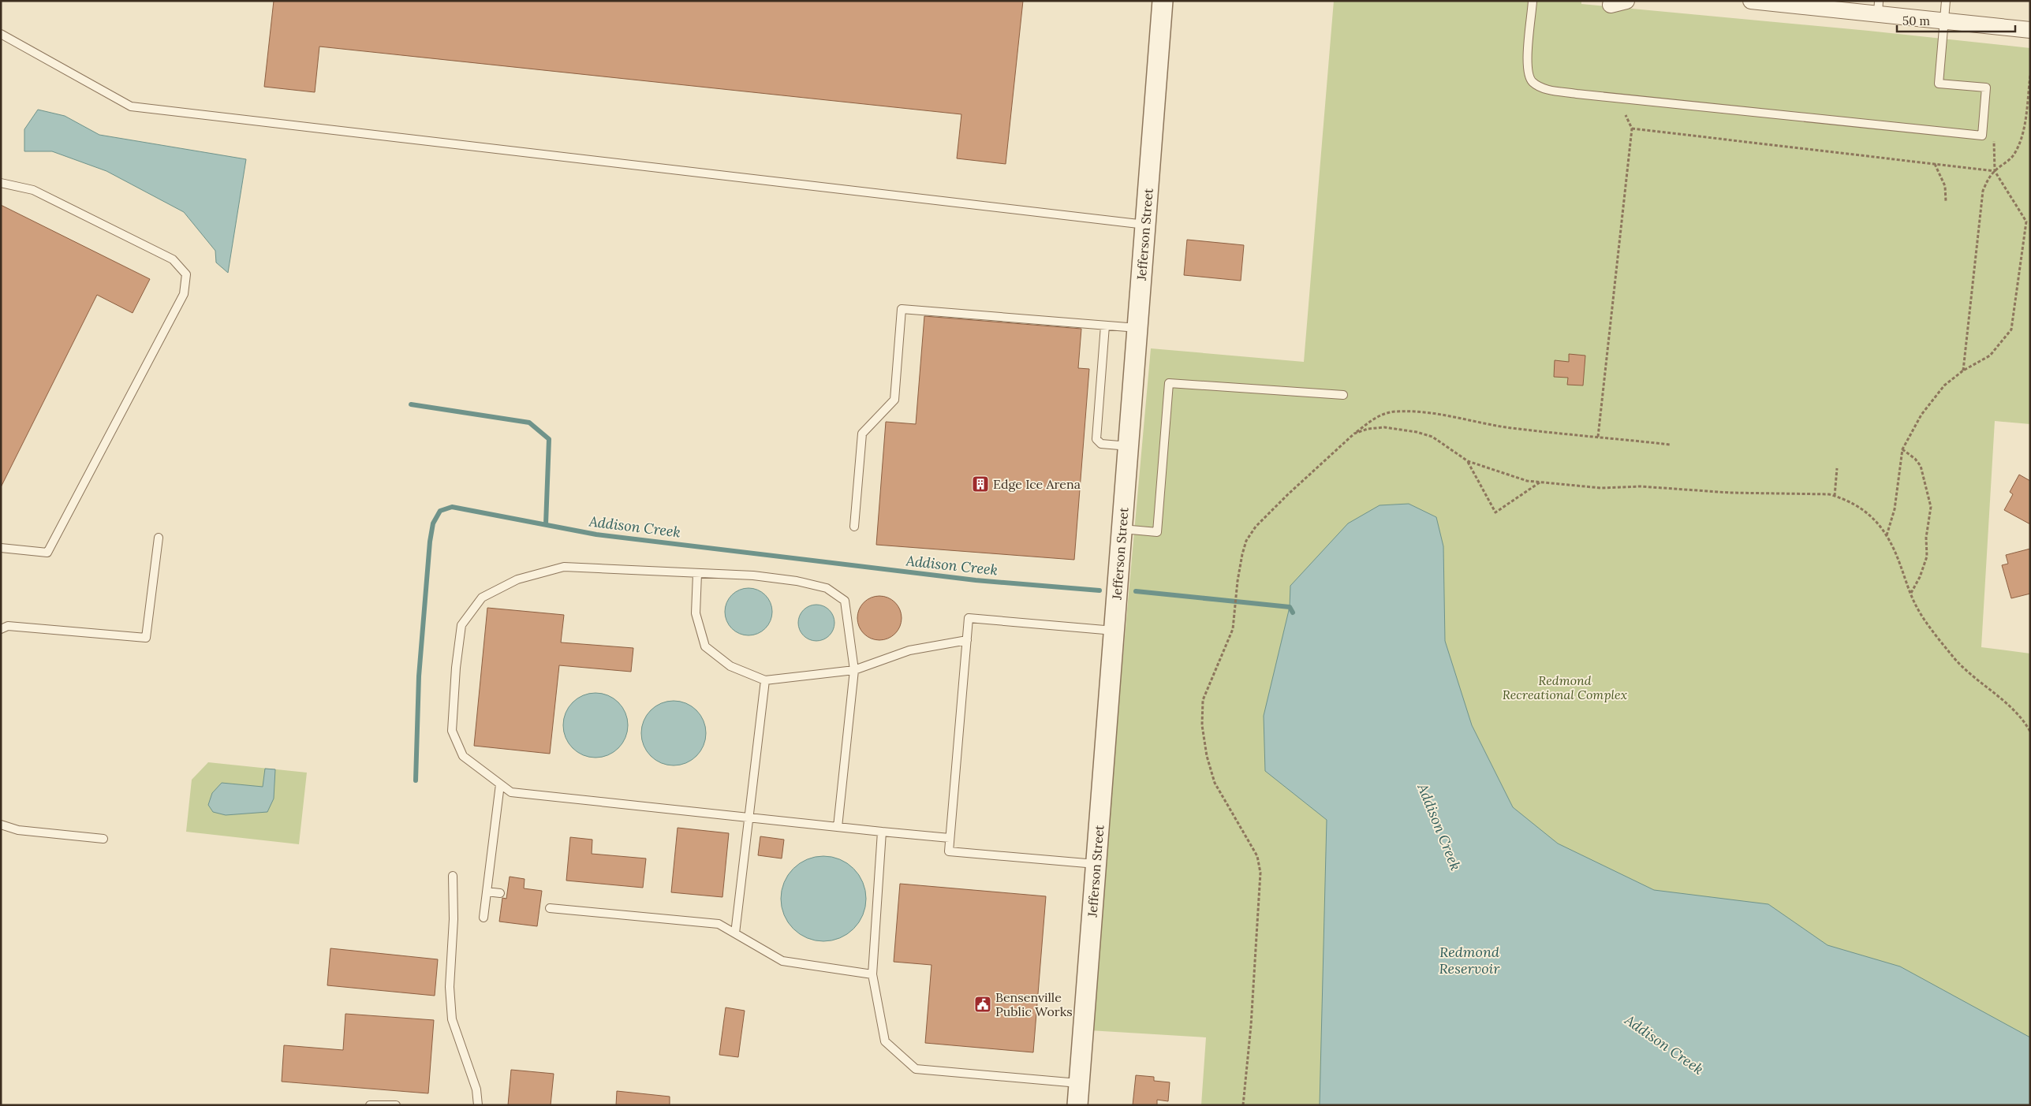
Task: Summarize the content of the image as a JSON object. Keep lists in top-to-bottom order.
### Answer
{
  "streets": {
    "street": ["Jefferson Street"]
  },
  "water": ["Addison Creek", "Redmond Reservoir"],
  "parks": ["Redmond Recreational Complex"],
  "places": {
    "building": ["Edge Ice Arena"],
    "public building": ["Bensenville Public Works"]
  },
  "scale_bar": "50 m"
}
